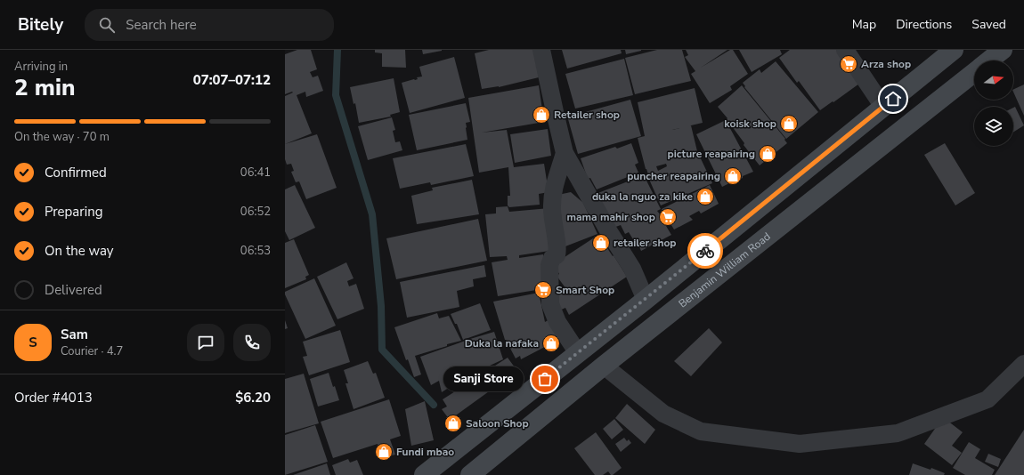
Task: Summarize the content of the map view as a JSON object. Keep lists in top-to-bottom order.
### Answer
{
  "streets": {
    "main road": ["Benjamin William Road"]
  },
  "places": {
    "supermarket": ["Arza shop", "mama mahir shop", "Smart Shop"],
    "shop": [
      "Retailer shop",
      "koisk shop",
      "picture reapairing",
      "puncher reapairing",
      "duka la nguo za kike",
      "retailer shop",
      "Duka la nafaka",
      "Saloon Shop",
      "Fundi mbao"
    ],
    "other": ["Sanji Store"]
  },
  "north": "right",
  "page": {
    "header": "Bitely",
    "search": "Search here",
    "nav": ["Map", "Directions", "Saved"],
    "heading": ["2 min", "Arriving in", "07:07–07:12"],
    "panel": [
      "Sam",
      "Courier · 4.7",
      "Order #4013",
      "$6.20"
    ],
    "bar": "On the way · 70 m",
    "list": [
      ["Confirmed", "06:41"],
      ["Preparing", "06:52"],
      ["On the way", "06:53"],
      "Delivered"
    ],
    "round": "S",
    "bubble": "Sanji Store"
  }
}
